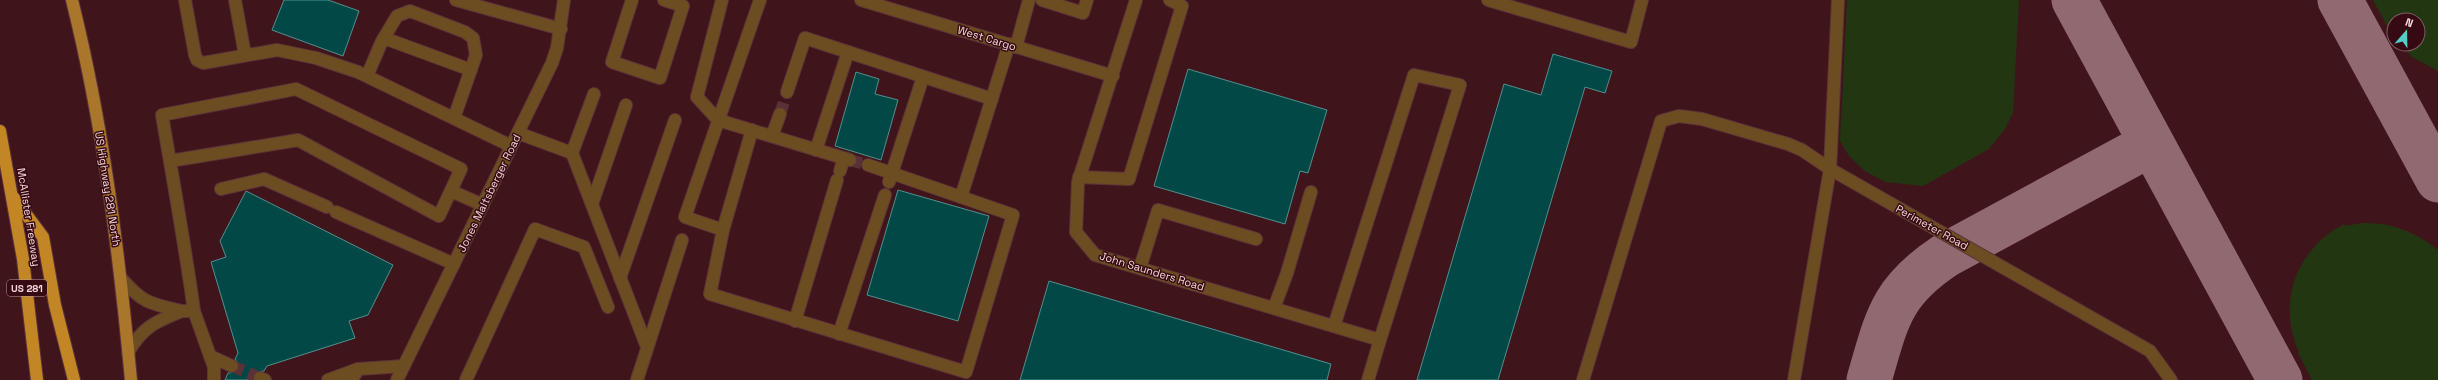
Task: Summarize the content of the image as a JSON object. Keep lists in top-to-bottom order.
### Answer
{
  "streets": {
    "highway": ["McAllister Freeway", "US 281"],
    "main road": ["US Highway 281 North"],
    "street": [
      "West Cargo",
      "Jones Maltsberger Road",
      "Perimeter Road",
      "John Saunders Road"
    ]
  },
  "crossings": [
    ["West Cargo", "John Saunders Road"]
  ],
  "north": "top"
}
